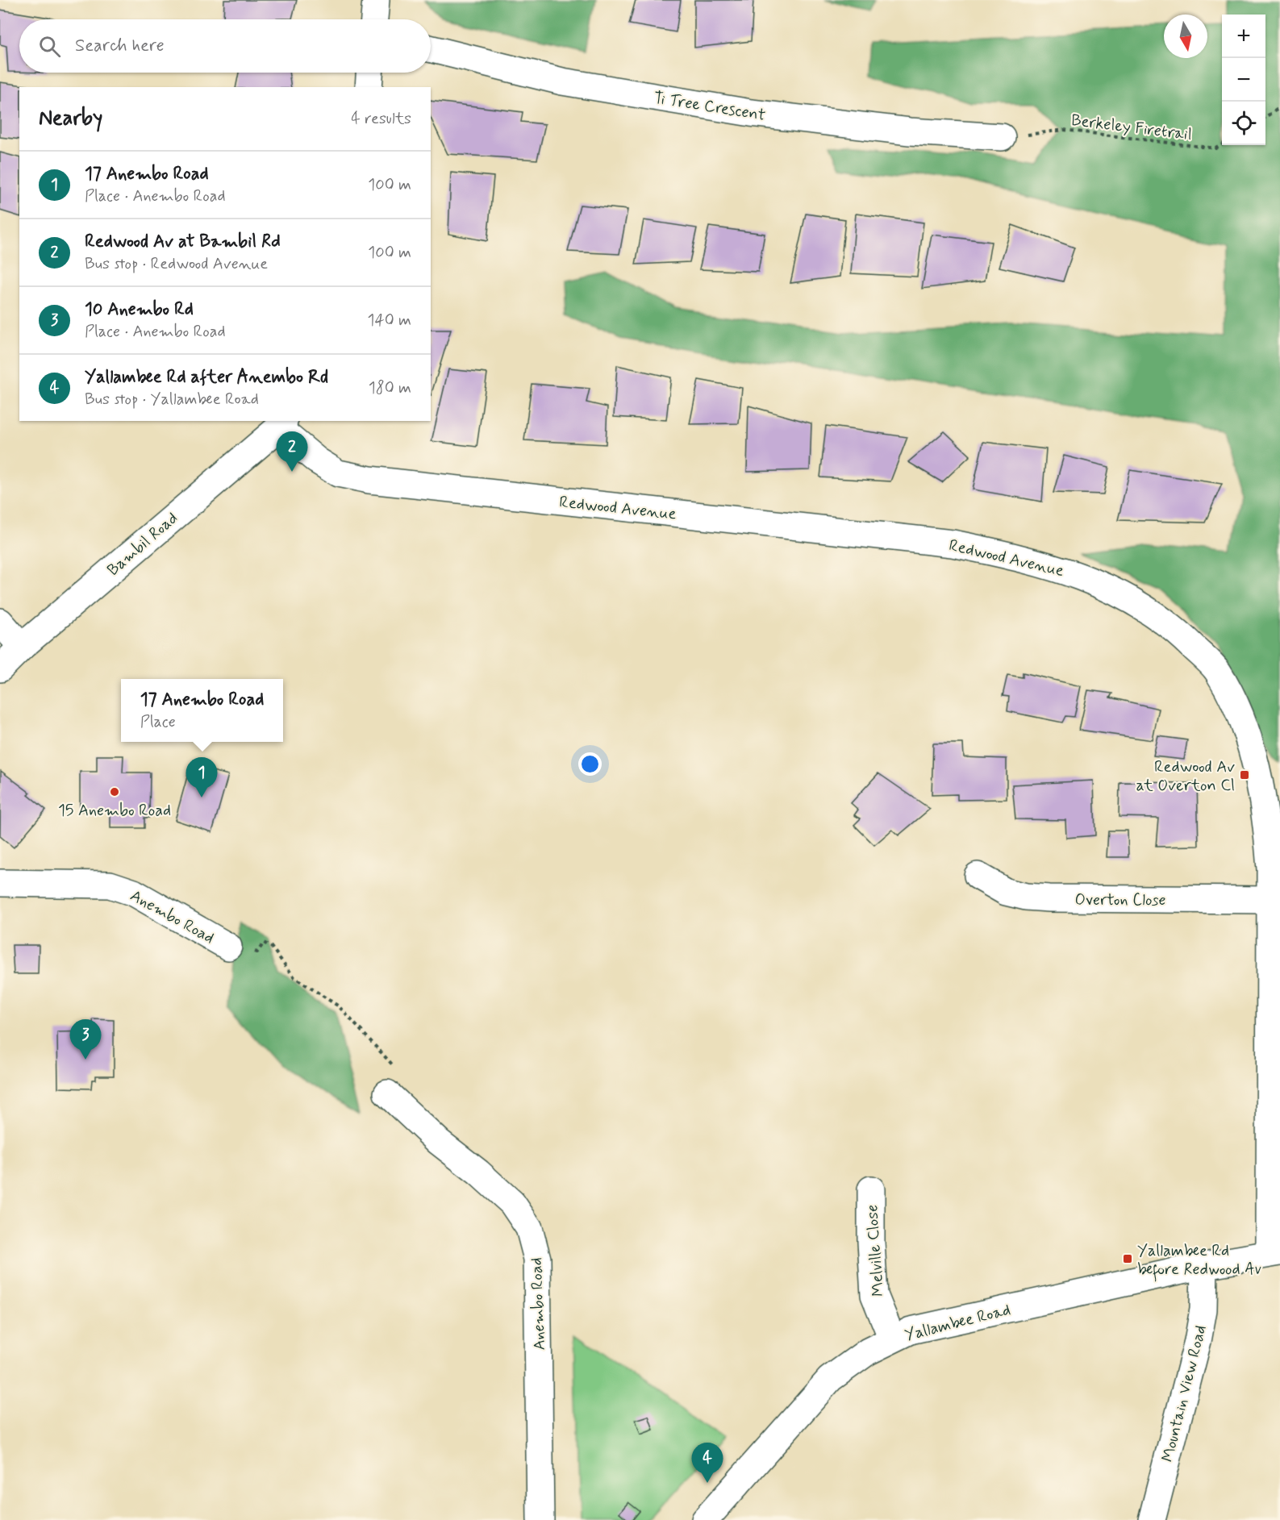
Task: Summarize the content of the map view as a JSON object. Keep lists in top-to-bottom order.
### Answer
{
  "streets": {
    "street": [
      "Ti Tree Crescent",
      "Redwood Avenue",
      "Bambil Road",
      "Overton Close",
      "Anembo Road",
      "Melville Close",
      "Yallambee Road",
      "Mountain View Road"
    ],
    "path": ["Berkeley Firetrail"]
  },
  "crossings": [
    ["Ti Tree Crescent", "Berkeley Firetrail"],
    ["Redwood Avenue", "Bambil Road"],
    ["Redwood Avenue", "Overton Close"],
    ["Redwood Avenue", "Yallambee Road"],
    ["Melville Close", "Yallambee Road"],
    ["Yallambee Road", "Mountain View Road"]
  ],
  "places": {
    "transit": ["Redwood Av at Overton Cl", "Yallambee Rd before Redwood Av"],
    "other": ["15 Anembo Road"]
  },
  "north": "bottom",
  "page": {
    "map_buttons": ["+", "−"],
    "search": "Search here",
    "heading": ["Nearby", "4 results"],
    "list": [
      {
        "mark": "1",
        "name": "17 Anembo Road",
        "note": "Place · Anembo Road",
        "value": "100 m"
      },
      {
        "mark": "2",
        "name": "Redwood Av at Bambil Rd",
        "note": "Bus stop · Redwood Avenue",
        "value": "100 m"
      },
      {
        "mark": "3",
        "name": "10 Anembo Rd",
        "note": "Place · Anembo Road",
        "value": "140 m"
      },
      {
        "mark": "4",
        "name": "Yallambee Rd after Anembo Rd",
        "note": "Bus stop · Yallambee Road",
        "value": "180 m"
      }
    ],
    "pins": [
      "2",
      "1",
      "3",
      "4"
    ],
    "popup": ["17 Anembo Road", "Place"]
  }
}
